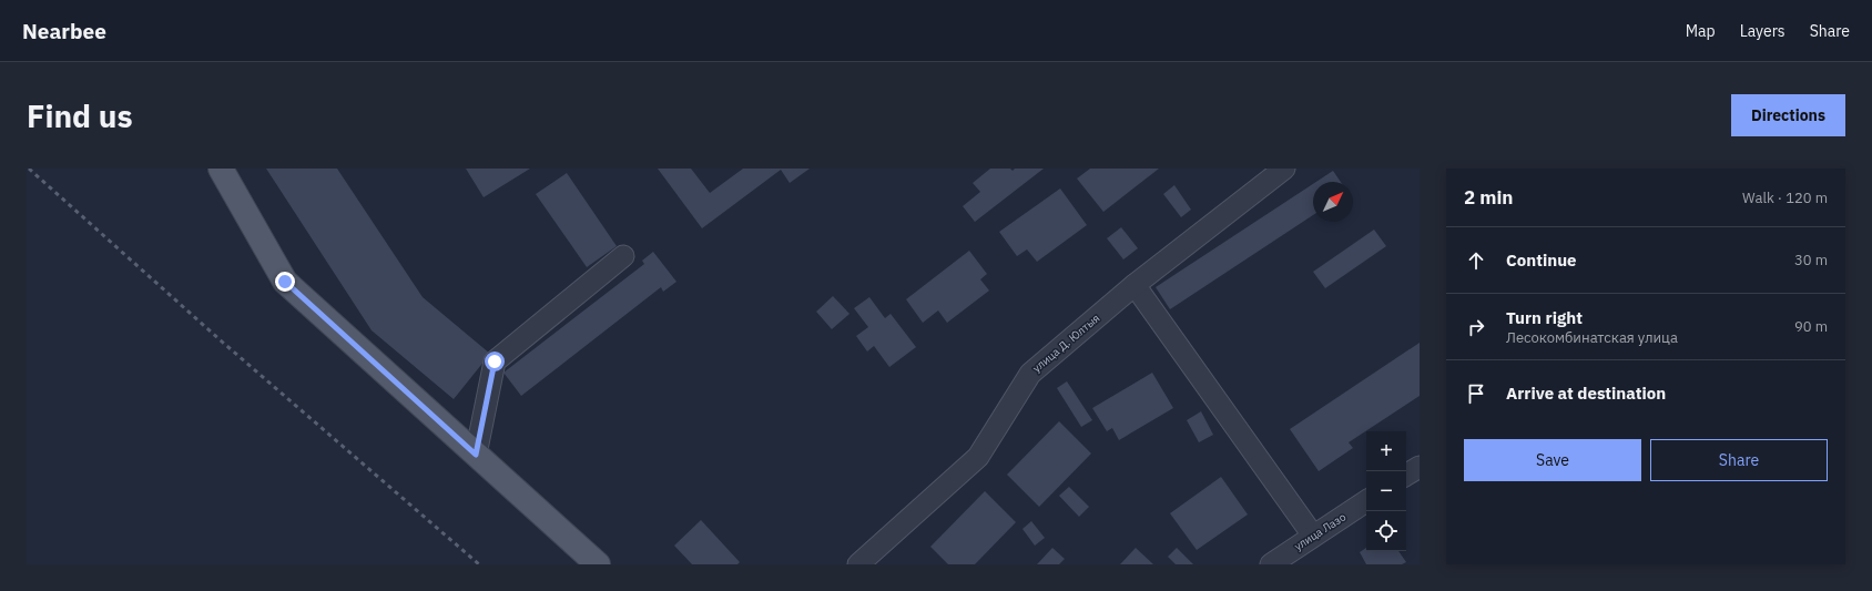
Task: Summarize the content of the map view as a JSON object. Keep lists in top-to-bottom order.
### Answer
{
  "streets": {
    "street": ["улица Д. Юлтыя", "улица Лазо"]
  },
  "north": "top right",
  "page": {
    "header": "Nearbee",
    "nav": ["Map", "Layers", "Share"],
    "buttons": [
      "Directions",
      ["Save", "Share"]
    ],
    "title": "Find us",
    "heading": ["2 min", "Walk · 120 m"],
    "list": [
      ["Continue", "30 m"],
      ["Turn right", "Лесокомбинатская улица", "90 m"],
      "Arrive at destination"
    ],
    "map_buttons": ["+", "−"]
  }
}
